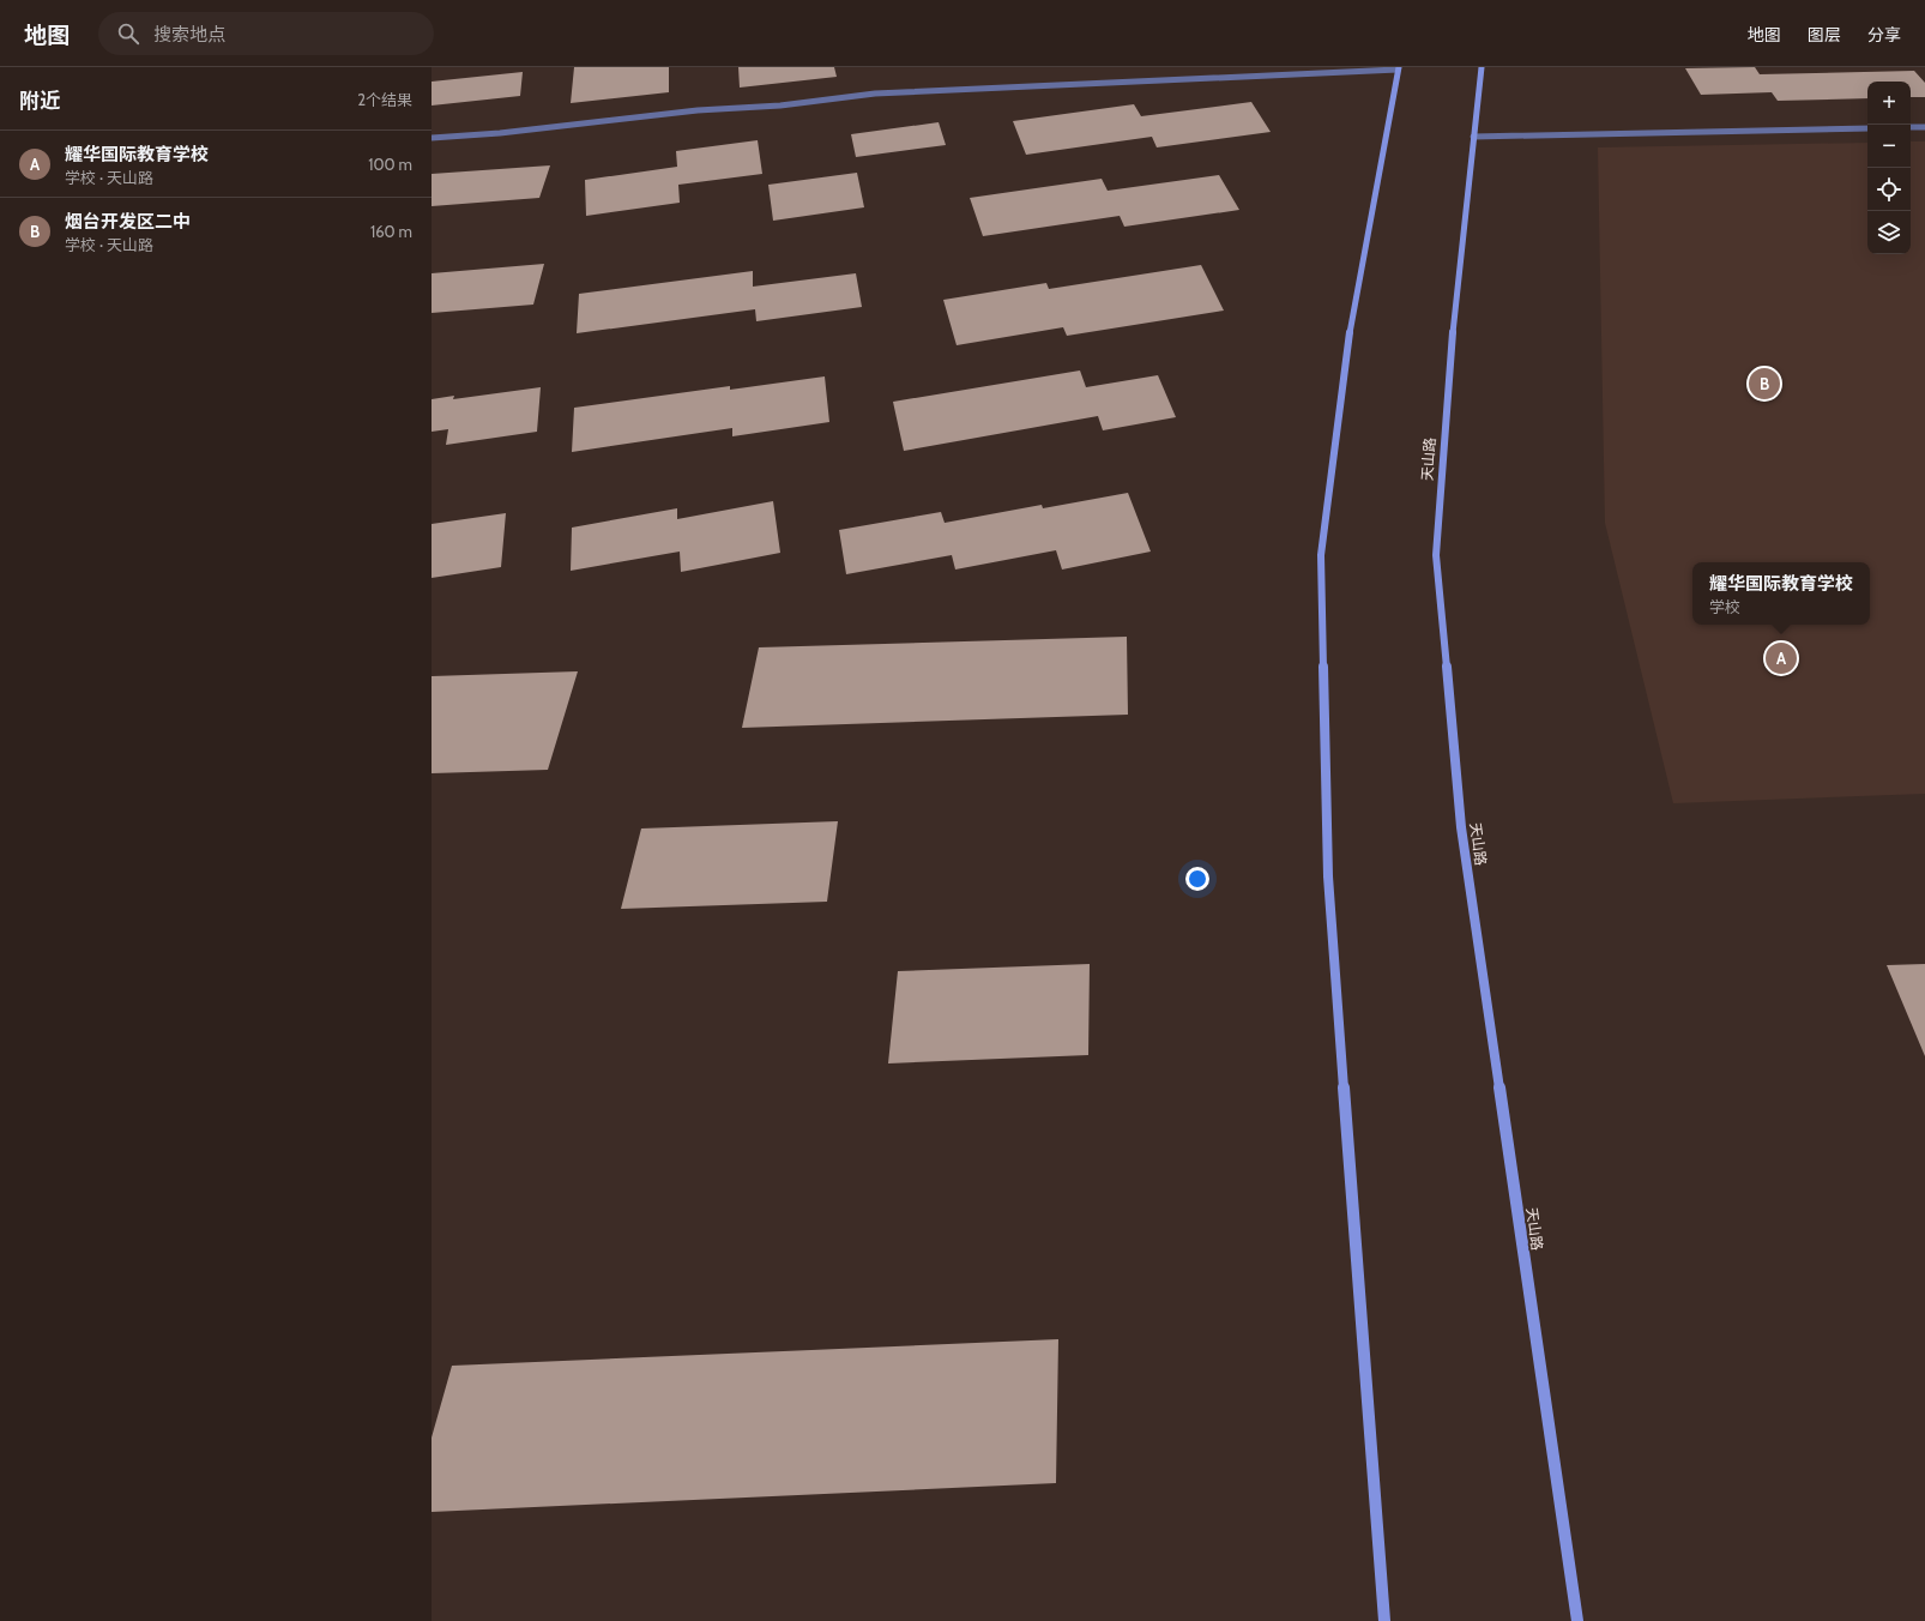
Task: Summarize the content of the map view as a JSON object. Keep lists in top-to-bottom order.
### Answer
{
  "streets": {
    "street": ["天山路"]
  },
  "page": {
    "header": "地图",
    "search": "搜索地点",
    "nav": ["地图", "图层", "分享"],
    "heading": ["附近", "2个结果"],
    "map_buttons": ["+", "−"],
    "list": [
      {
        "mark": "A",
        "name": "耀华国际教育学校",
        "note": "学校 · 天山路",
        "value": "100 m"
      },
      {
        "mark": "B",
        "name": "烟台开发区二中",
        "note": "学校 · 天山路",
        "value": "160 m"
      }
    ],
    "pins": ["B", "A"],
    "popup": ["耀华国际教育学校", "学校"]
  }
}
